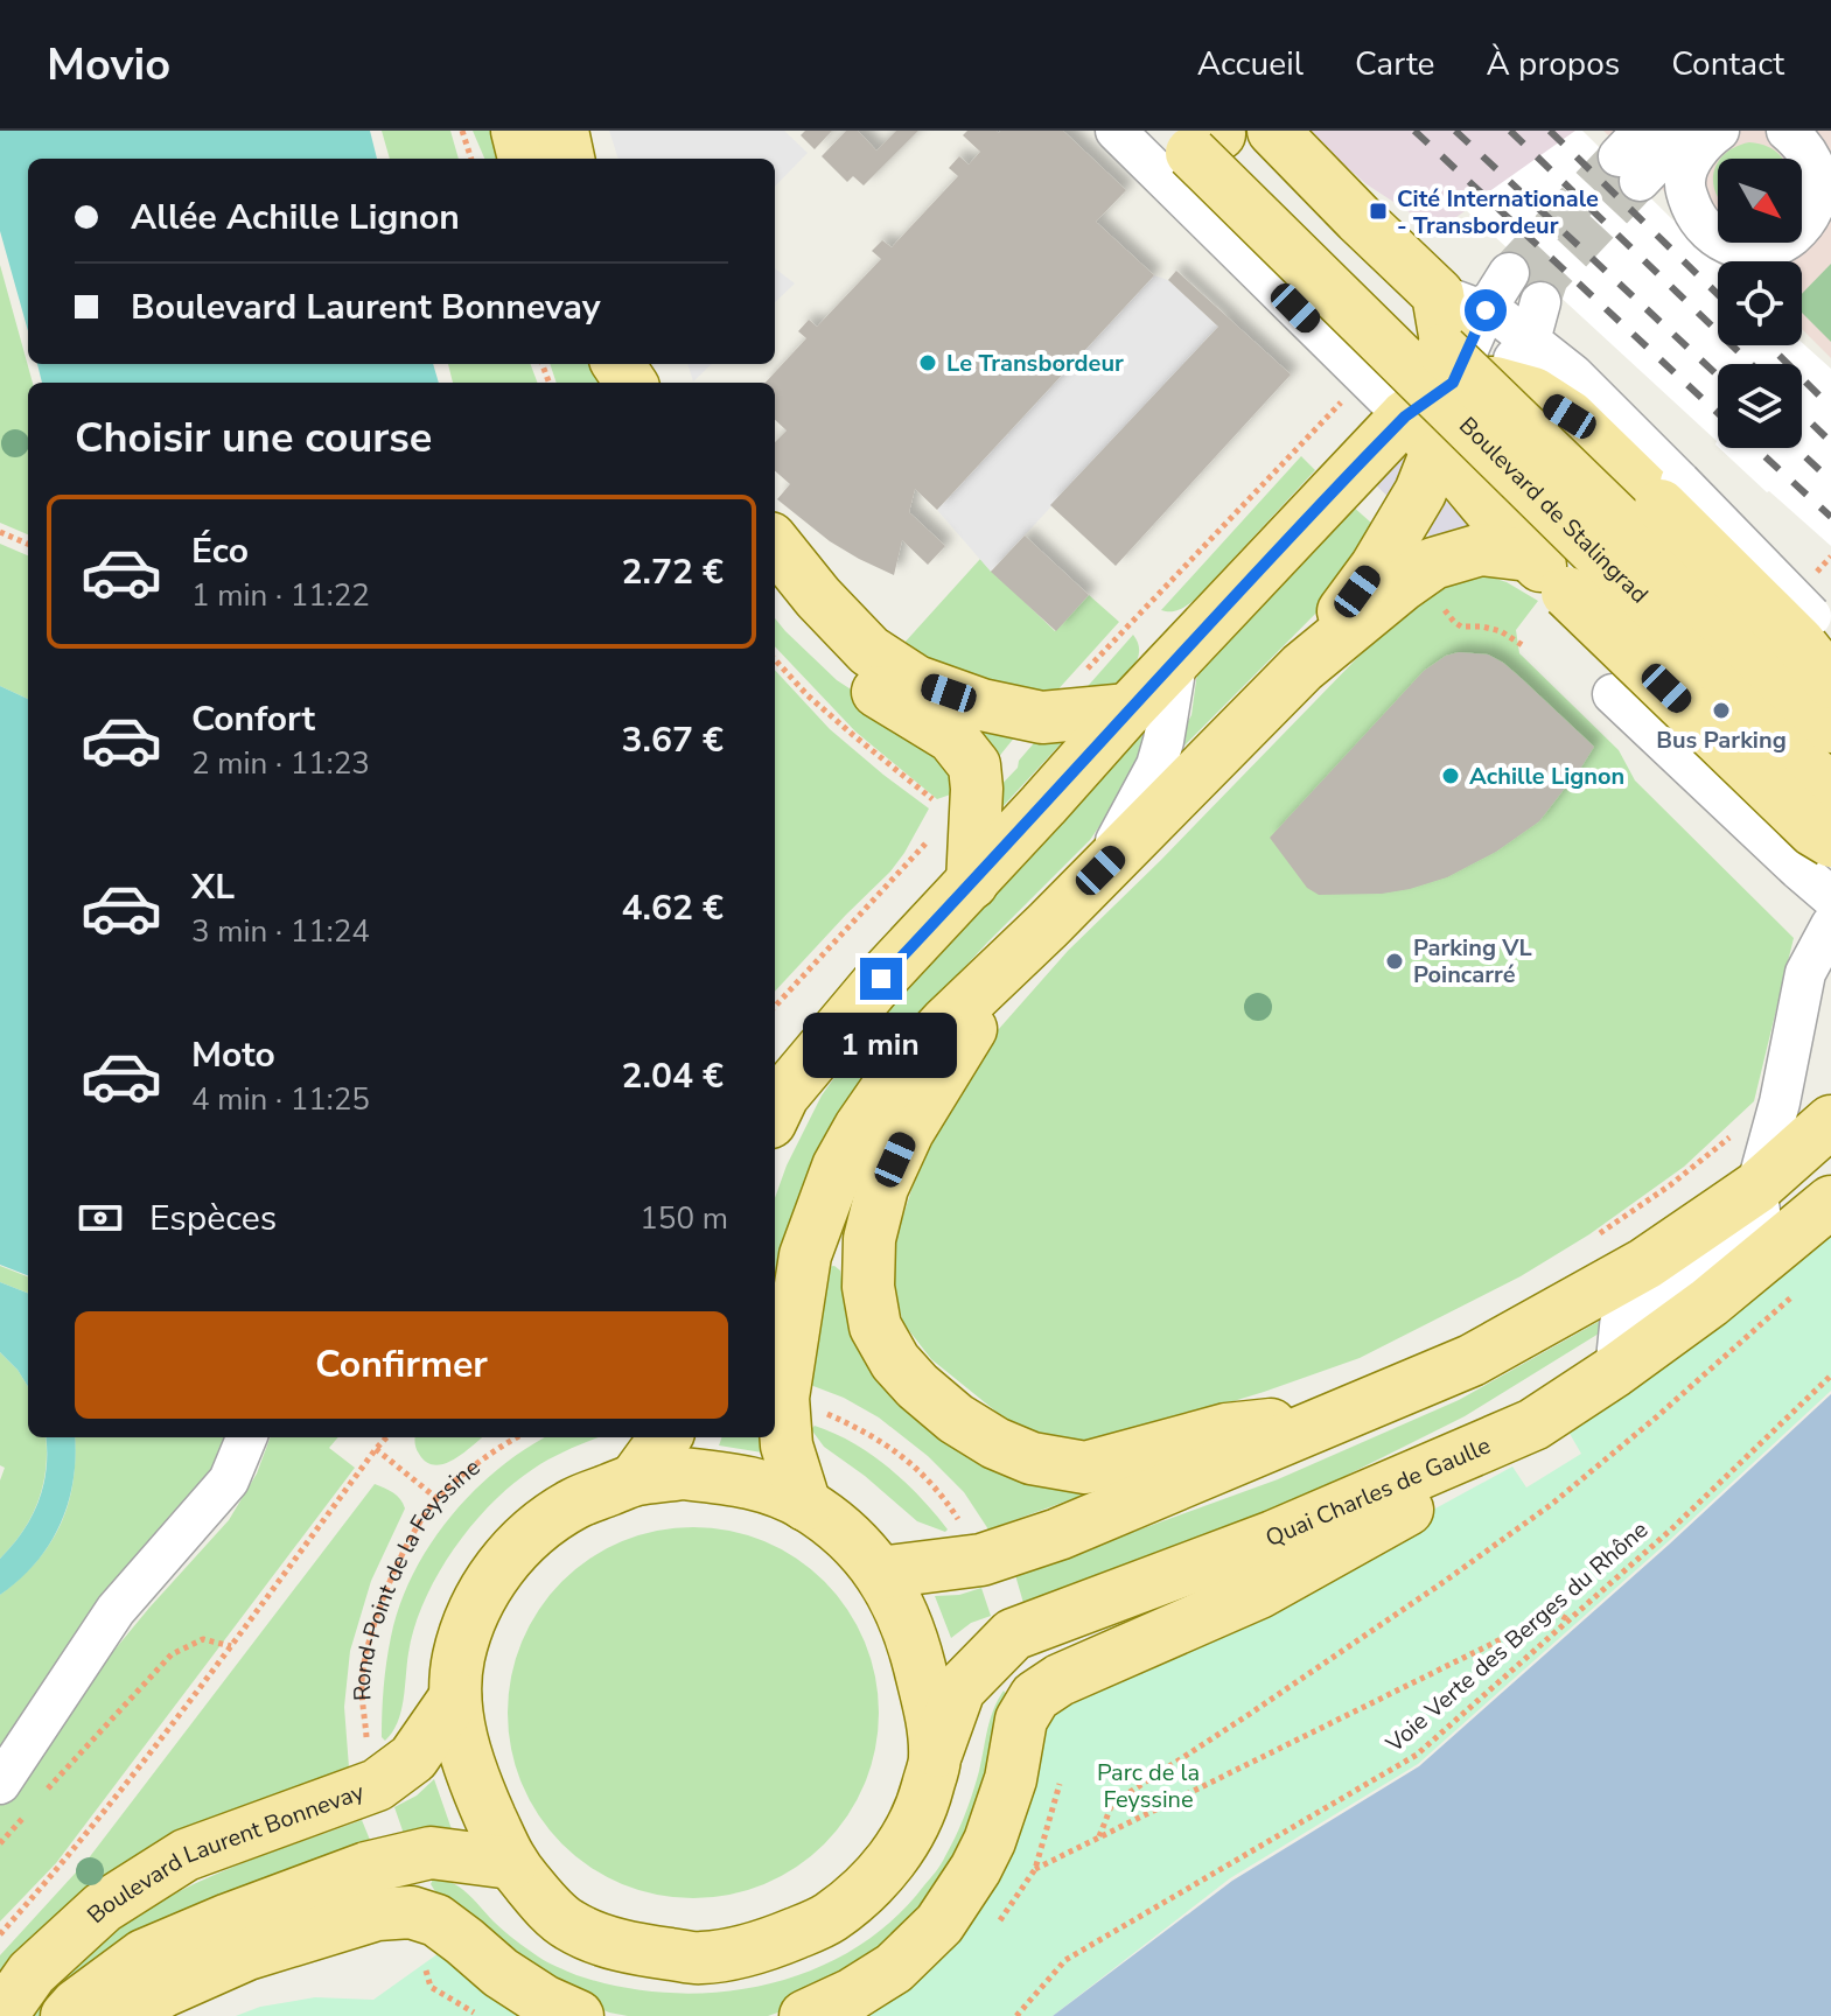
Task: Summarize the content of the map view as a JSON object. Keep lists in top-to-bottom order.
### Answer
{
  "streets": {
    "main road": ["Boulevard de Stalingrad", "Quai Charles de Gaulle", "Boulevard Laurent Bonnevay"],
    "path": ["Rond-Point de la Feyssine", "Voie Verte des Berges du Rhône"]
  },
  "parks": ["Parc de la Feyssine"],
  "places": {
    "transit": ["Cité Internationale - Transbordeur"],
    "other": [
      "Le Transbordeur",
      "Bus Parking",
      "Achille Lignon",
      "Parking VL Poincarré"
    ]
  },
  "north": "bottom right",
  "page": {
    "header": "Movio",
    "nav": [
      "Accueil",
      "Carte",
      "À propos",
      "Contact"
    ],
    "banner": ["Allée Achille Lignon", "Boulevard Laurent Bonnevay"],
    "heading": "Choisir une course",
    "list": [
      {
        "name": "Éco",
        "note": "1 min · 11:22",
        "value": "2.72 €"
      },
      {
        "name": "Confort",
        "note": "2 min · 11:23",
        "value": "3.67 €"
      },
      {
        "name": "XL",
        "note": "3 min · 11:24",
        "value": "4.62 €"
      },
      {
        "name": "Moto",
        "note": "4 min · 11:25",
        "value": "2.04 €"
      }
    ],
    "bubble": "1 min",
    "pay": ["Espèces", "150 m"],
    "buttons": "Confirmer"
  }
}
